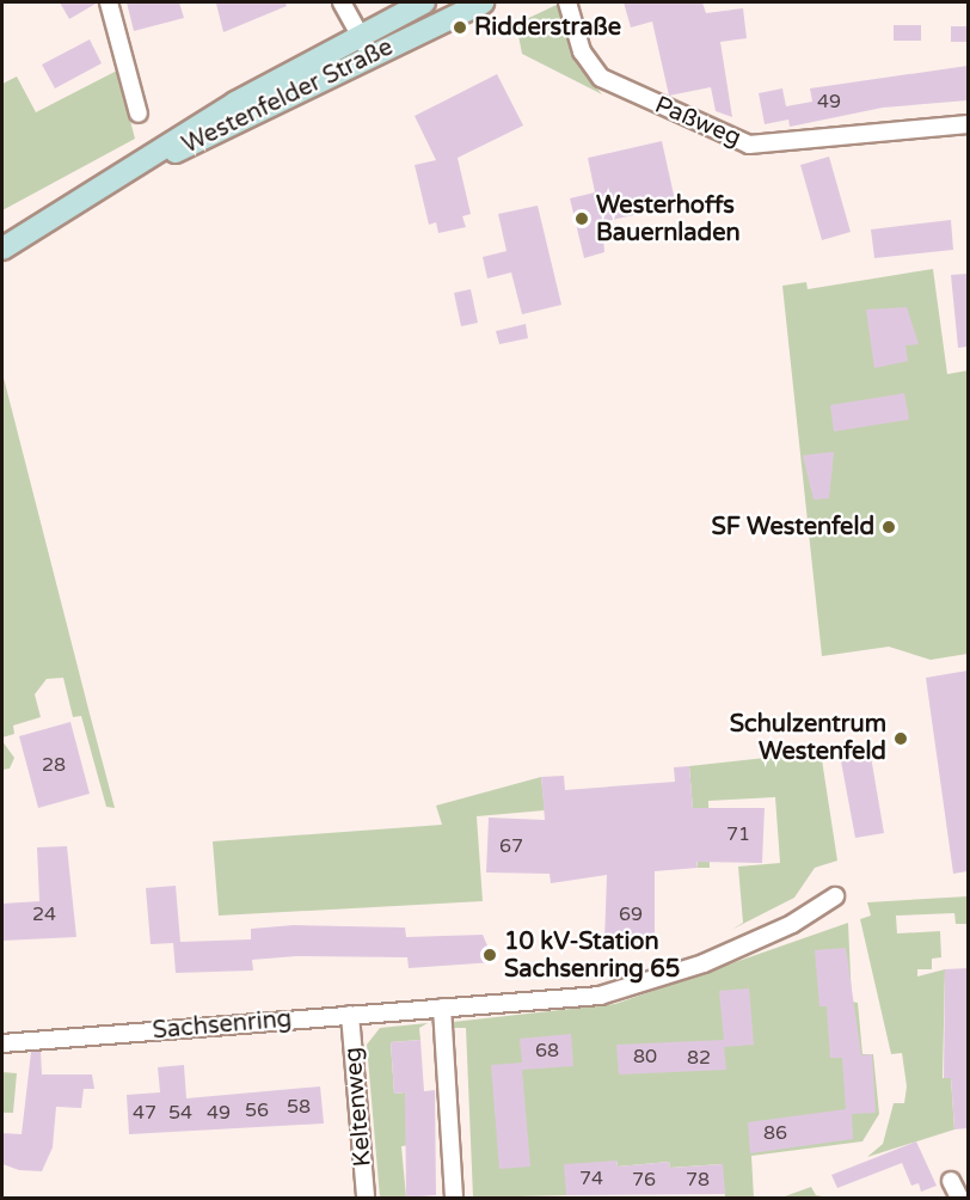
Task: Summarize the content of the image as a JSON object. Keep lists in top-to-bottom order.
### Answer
{
  "streets": {
    "street": [
      "Westenfelder Straße",
      "Paßweg",
      "Sachsenring",
      "Keltenweg"
    ]
  },
  "crossings": [
    ["Sachsenring", "Keltenweg"]
  ],
  "places": [
    "Ridderstraße",
    "Westerhoffs Bauernladen",
    "SF Westenfeld",
    "Schulzentrum Westenfeld",
    "10 kV-Station Sachsenring 65"
  ],
  "house_numbers": [
    "49",
    "28",
    "71",
    "67",
    "24",
    "69",
    "68",
    "80",
    "82",
    "58",
    "56",
    "47",
    "54",
    "49",
    "86",
    "74",
    "76",
    "78"
  ]
}
